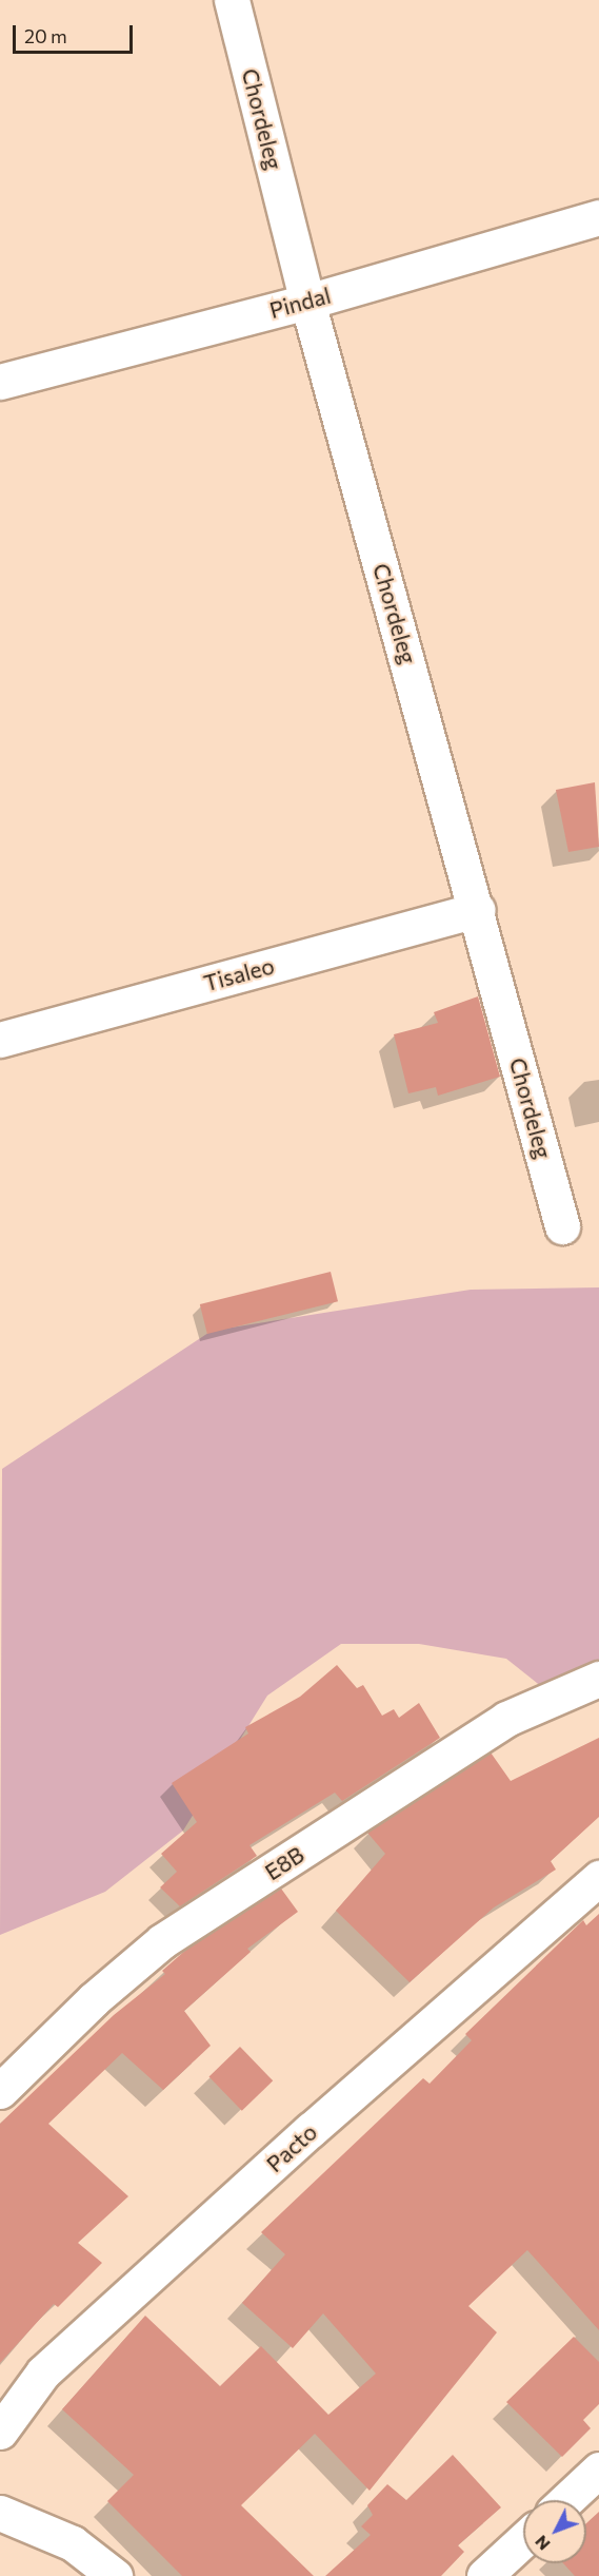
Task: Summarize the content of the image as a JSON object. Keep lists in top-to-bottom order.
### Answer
{
  "streets": {
    "street": [
      "Chordeleg",
      "Pindal",
      "Tisaleo",
      "E8B",
      "Pacto"
    ]
  },
  "crossings": [
    ["Chordeleg", "Pindal"],
    ["Chordeleg", "Tisaleo"]
  ],
  "scale_bar": "20 m",
  "north": "bottom left"
}
